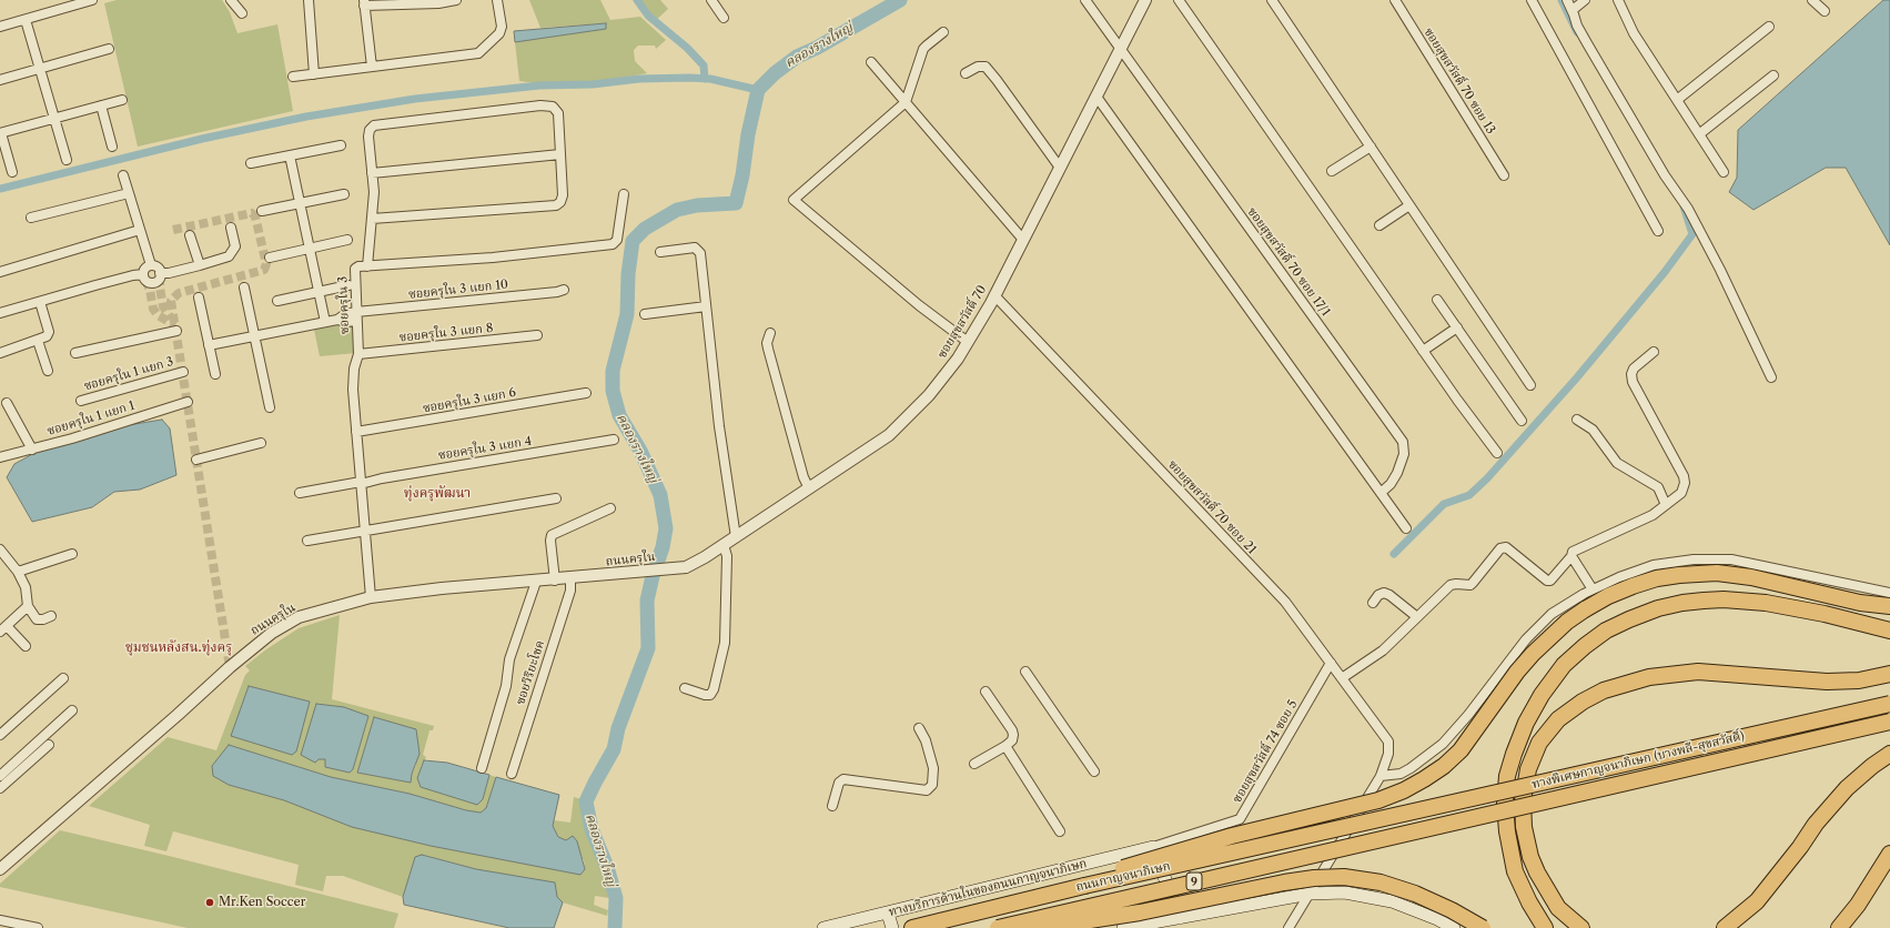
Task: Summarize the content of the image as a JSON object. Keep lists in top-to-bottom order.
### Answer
{
  "streets": {
    "highway": ["ทางพิเศษกาญจนาภิเษก (บางพลี-สุขสวัสดิ์)", "ถนนกาญจนาภิเษก", "9"],
    "main road": ["ทางบริการด้านในของถนนกาญจนาภิเษก"],
    "street": [
      "ซอยสุขสวัสดิ์ 70 ซอย 13",
      "ซอยสุขสวัสดิ์ 70 ซอย 17/1",
      "ซอยครุใน 3 แยก 10",
      "ซอยครุใน 3",
      "ซอยสุขสวัสดิ์ 70",
      "ซอยครุใน 3 แยก 8",
      "ซอยครุใน 1 แยก 3",
      "ซอยครุใน 3 แยก 6",
      "ซอยครุใน 1 แยก 1",
      "ซอยครุใน 3 แยก 4",
      "ซอยสุขสวัสดิ์ 70 ซอย 21",
      "ถนนครุใน",
      "ซอยวิริยะโชค",
      "ซอยสุขสวัสดิ์ 74 ซอย 5"
    ]
  },
  "crossings": [
    ["ซอยสุขสวัสดิ์ 70 ซอย 17/1", "ซอยสุขสวัสดิ์ 70"],
    ["ซอยครุใน 3 แยก 10", "ซอยครุใน 3"],
    ["ซอยครุใน 3", "ซอยครุใน 3 แยก 8"],
    ["ซอยครุใน 3", "ซอยครุใน 3 แยก 6"],
    ["ซอยครุใน 3", "ซอยครุใน 3 แยก 4"],
    ["ซอยครุใน 3", "ถนนครุใน"],
    ["ซอยสุขสวัสดิ์ 70", "ซอยสุขสวัสดิ์ 70 ซอย 21"],
    ["ซอยสุขสวัสดิ์ 70", "ถนนครุใน"],
    ["ซอยสุขสวัสดิ์ 70 ซอย 21", "ซอยสุขสวัสดิ์ 74 ซอย 5"],
    ["ถนนครุใน", "ซอยวิริยะโชค"],
    ["ซอยสุขสวัสดิ์ 74 ซอย 5", "ทางบริการด้านในของถนนกาญจนาภิเษก"],
    ["ทางพิเศษกาญจนาภิเษก (บางพลี-สุขสวัสดิ์)", "ถนนกาญจนาภิเษก"]
  ],
  "districts": ["ทุ่งครุพัฒนา", "ชุมชนหลังสน.ทุ่งครุ"],
  "water": ["คลองรางใหญ่"],
  "places": ["Mr.Ken Soccer"]
}
